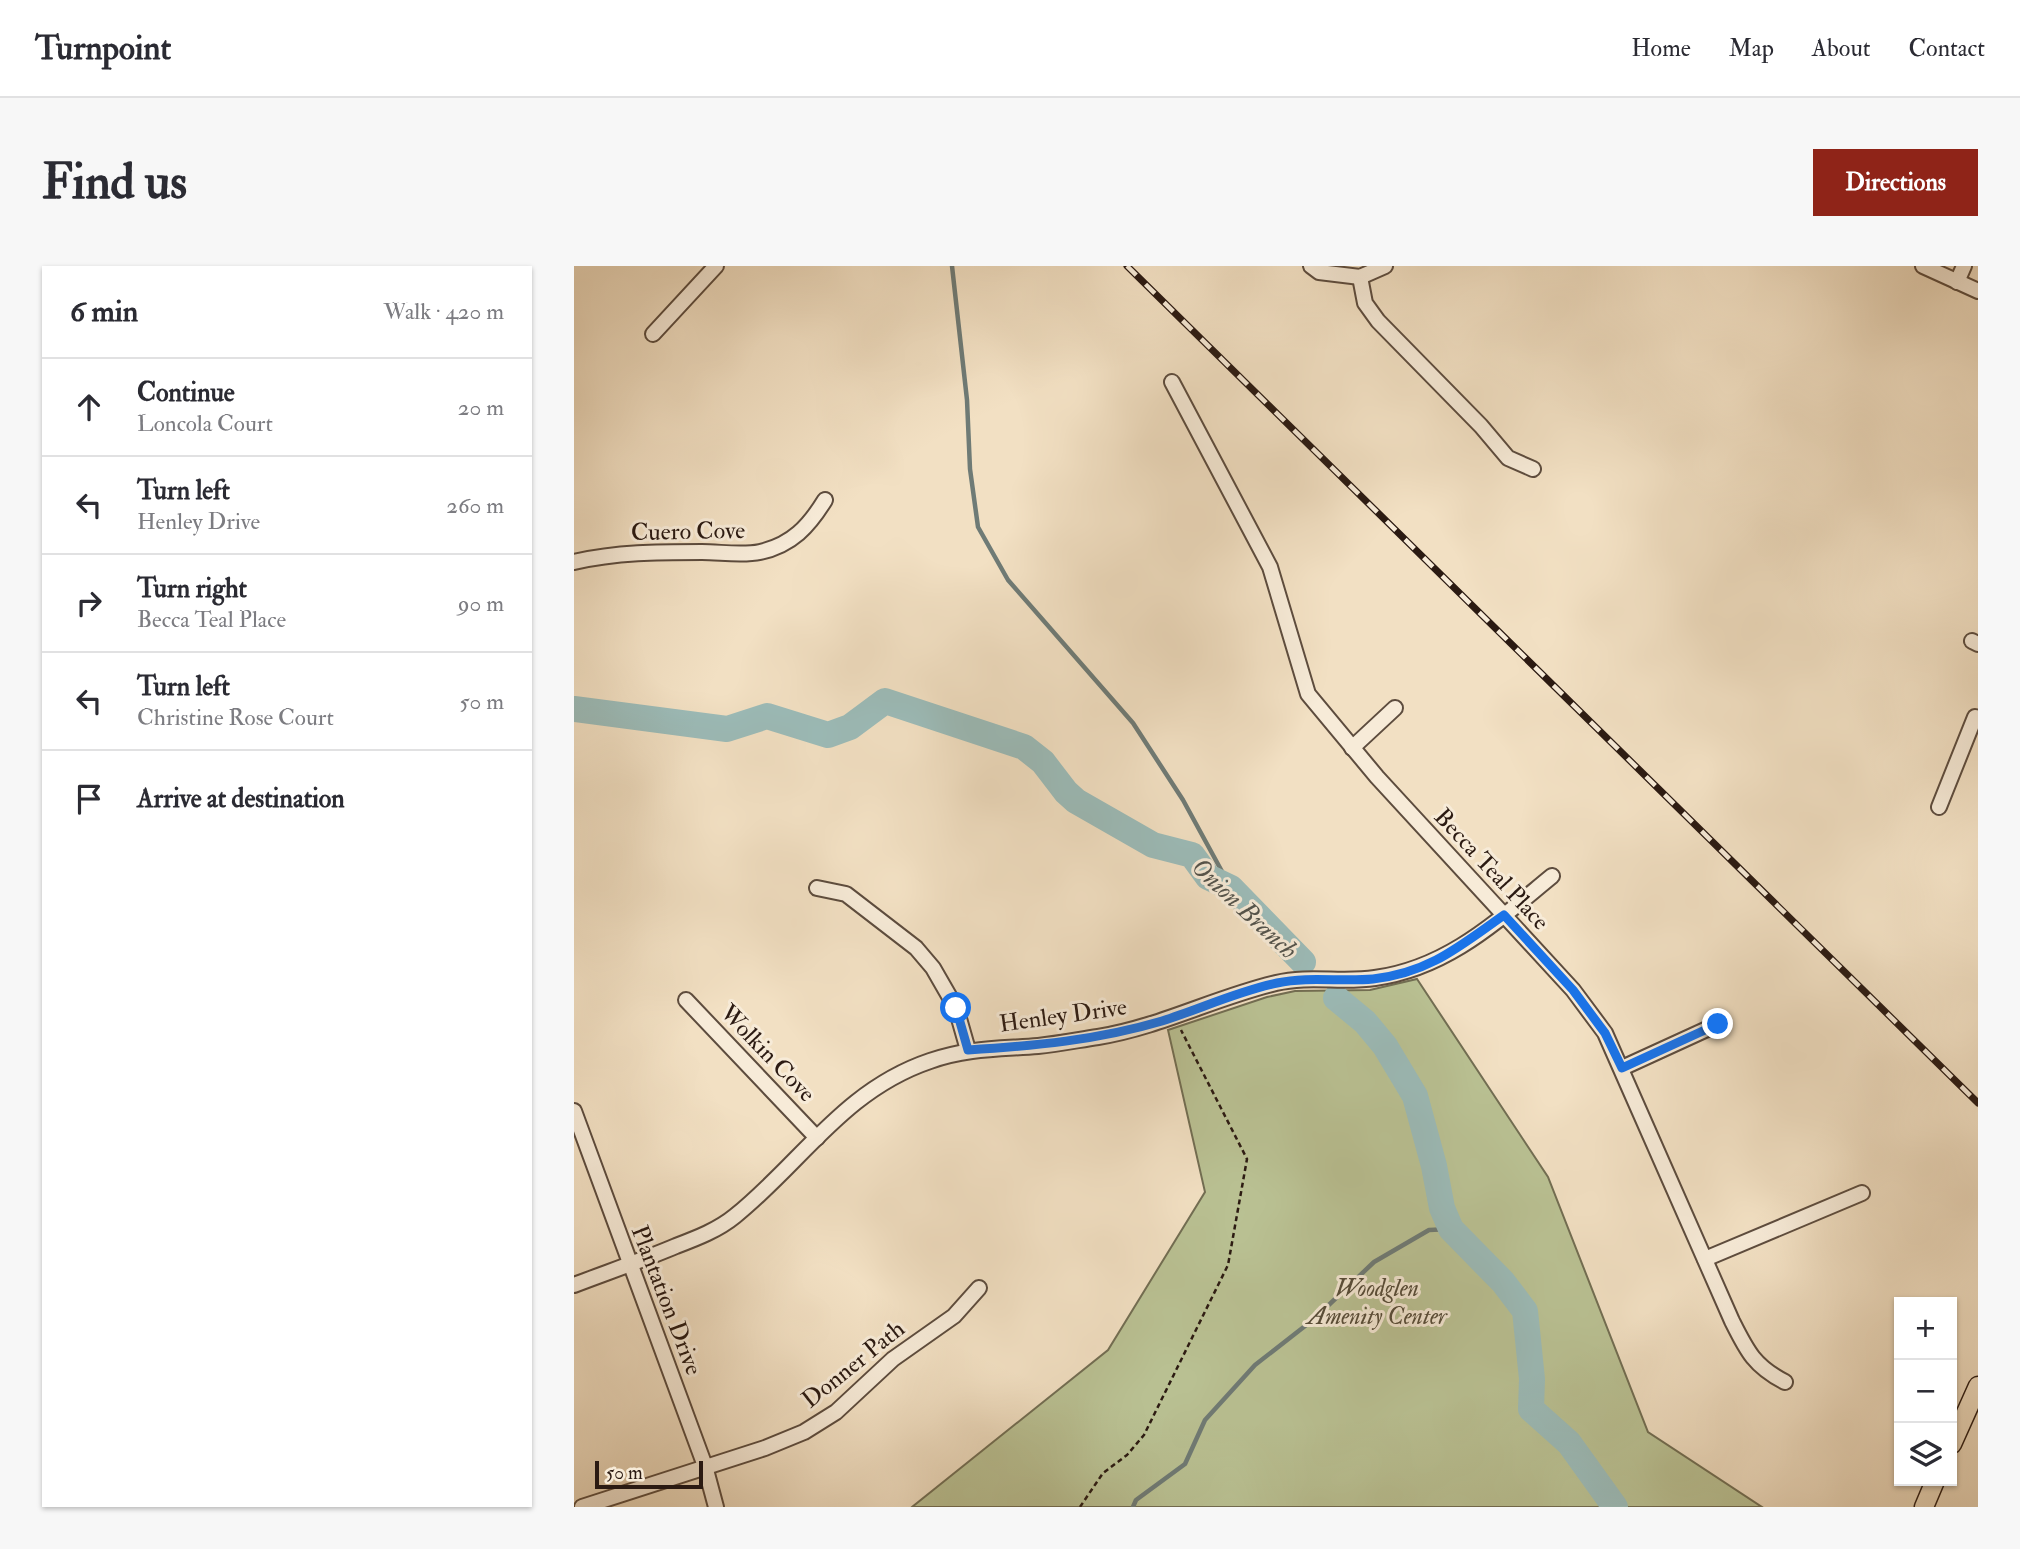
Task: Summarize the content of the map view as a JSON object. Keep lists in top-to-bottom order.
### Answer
{
  "streets": {
    "street": [
      "Cuero Cove",
      "Becca Teal Place",
      "Henley Drive",
      "Wolkin Cove",
      "Plantation Drive",
      "Donner Path"
    ]
  },
  "crossings": [
    ["Becca Teal Place", "Henley Drive"],
    ["Henley Drive", "Wolkin Cove"],
    ["Henley Drive", "Plantation Drive"],
    ["Plantation Drive", "Donner Path"]
  ],
  "water": ["Onion Branch"],
  "parks": ["Woodglen Amenity Center"],
  "scale_bar": "50 m",
  "page": {
    "header": "Turnpoint",
    "nav": [
      "Home",
      "Map",
      "About",
      "Contact"
    ],
    "buttons": "Directions",
    "title": "Find us",
    "heading": ["6 min", "Walk · 420 m"],
    "list": [
      ["Continue", "Loncola Court", "20 m"],
      ["Turn left", "Henley Drive", "260 m"],
      ["Turn right", "Becca Teal Place", "90 m"],
      ["Turn left", "Christine Rose Court", "50 m"],
      "Arrive at destination"
    ],
    "map_buttons": ["+", "−"],
    "scale": "50 m"
  }
}
